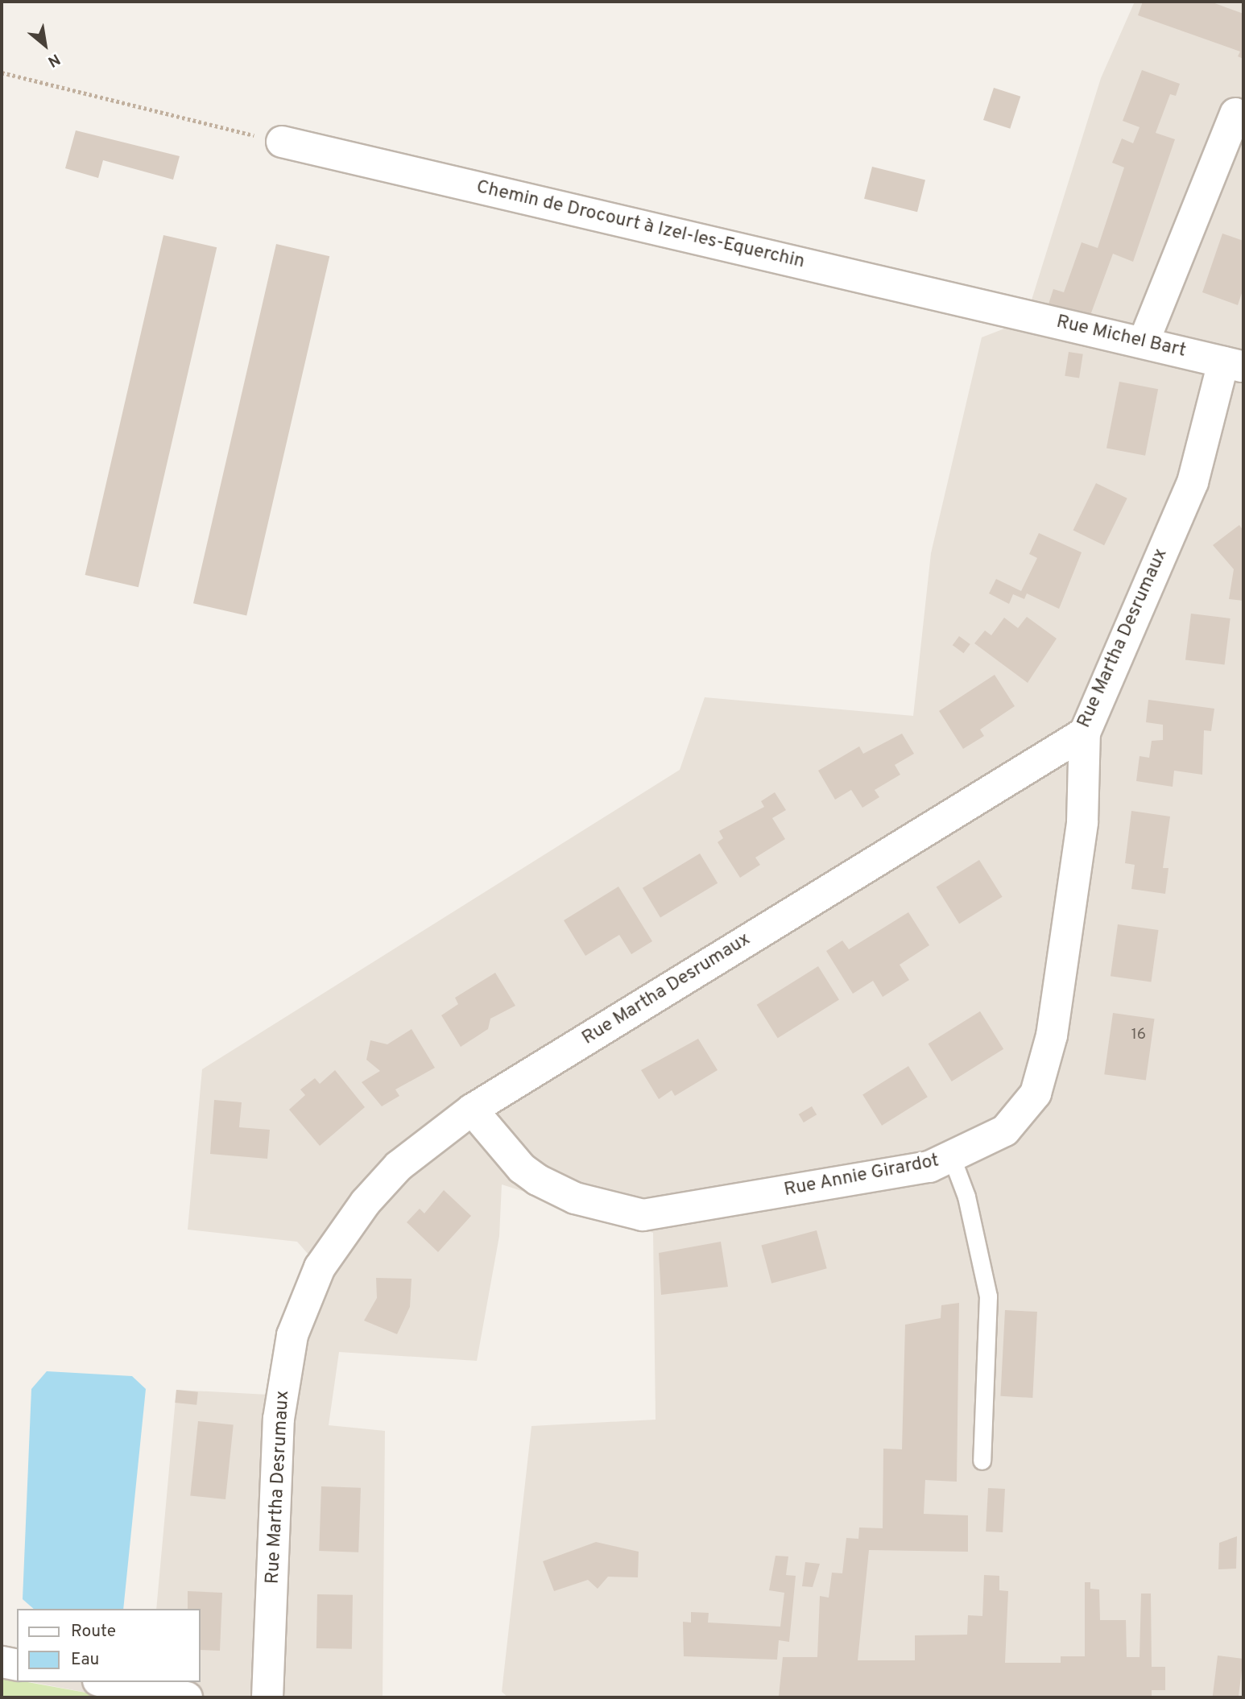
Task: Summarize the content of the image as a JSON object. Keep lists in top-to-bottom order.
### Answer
{
  "streets": {
    "street": [
      "Chemin de Drocourt à Izel-les-Equerchin",
      "Rue Michel Bart",
      "Rue Martha Desrumaux",
      "Rue Annie Girardot"
    ]
  },
  "crossings": [
    ["Chemin de Drocourt à Izel-les-Equerchin", "Rue Michel Bart"],
    ["Rue Michel Bart", "Rue Martha Desrumaux"],
    ["Rue Martha Desrumaux", "Rue Annie Girardot"]
  ],
  "house_numbers": ["16"],
  "legend": ["Route", "Eau"],
  "north": "bottom right"
}
